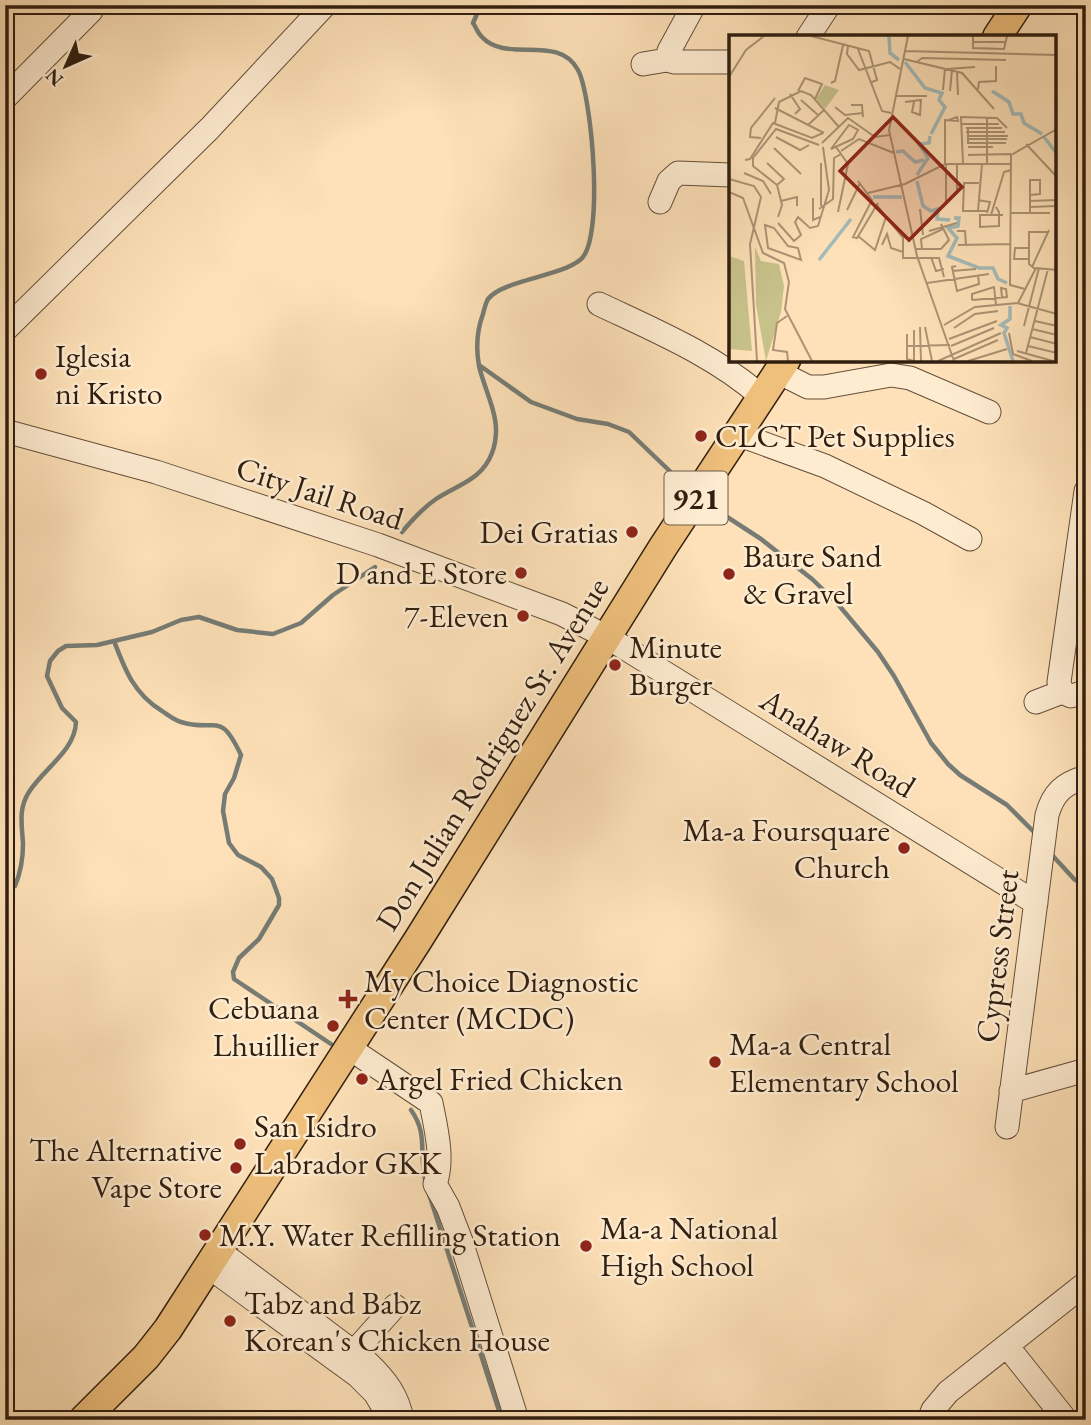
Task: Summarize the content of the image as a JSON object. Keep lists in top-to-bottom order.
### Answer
{
  "streets": {
    "main road": ["921", "Don Julian Rodriguez Sr. Avenue"],
    "street": ["City Jail Road", "Anahaw Road", "Cypress Street"]
  },
  "crossings": [
    ["City Jail Road", "Anahaw Road"],
    ["City Jail Road", "Don Julian Rodriguez Sr. Avenue"],
    ["Anahaw Road", "Don Julian Rodriguez Sr. Avenue"],
    ["Anahaw Road", "Cypress Street"]
  ],
  "places": {
    "other": [
      "Iglesia ni Kristo",
      "CLCT Pet Supplies",
      "Dei Gratias",
      "D and E Store",
      "Baure Sand & Gravel",
      "7-Eleven",
      "Minute Burger",
      "Ma-a Foursquare Church",
      "Cebuana Lhuillier",
      "Ma-a Central Elementary School",
      "Argel Fried Chicken",
      "San Isidro Labrador GKK",
      "The Alternative Vape Store",
      "M.Y. Water Refilling Station",
      "Ma-a National High School",
      "Tabz and Babz Korean's Chicken House"
    ],
    "health": ["My Choice Diagnostic Center (MCDC)"]
  },
  "north": "bottom left"
}
